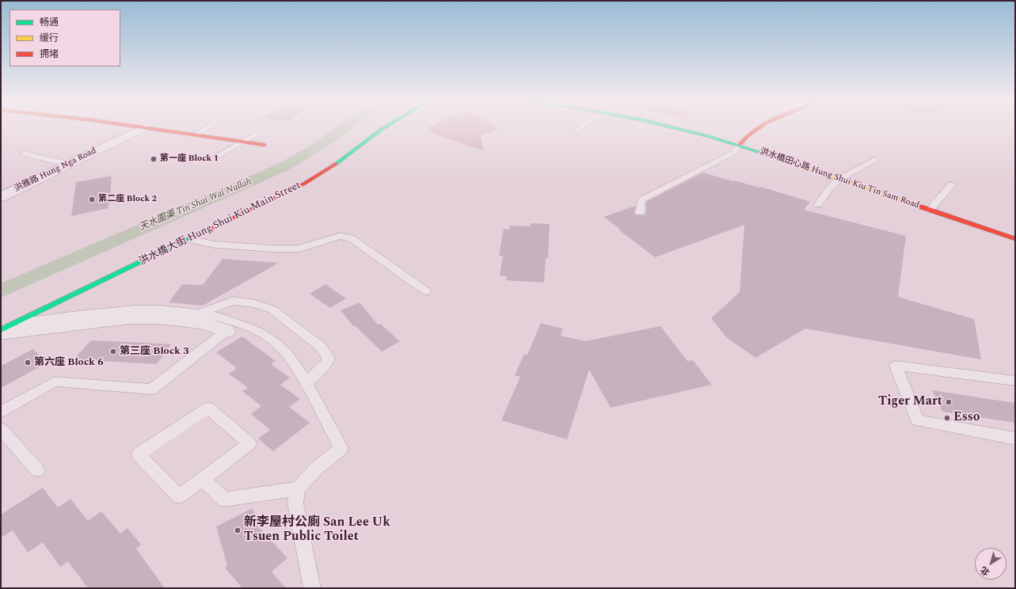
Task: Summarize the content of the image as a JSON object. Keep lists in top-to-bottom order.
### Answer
{
  "streets": {
    "street": ["洪雅路 Hung Nga Road", "洪水橋田心路 Hung Shui Kiu Tin Sam Road", "洪水橋大街 Hung Shui Kiu Main Street"]
  },
  "water": ["天水圍渠 Tin Shui Wai Nullah"],
  "places": [
    "第一座 Block 1",
    "第二座 Block 2",
    "第三座 Block 3",
    "第六座 Block 6",
    "Tiger Mart",
    "Esso",
    "新李屋村公廁 San Lee Uk Tsuen Public Toilet"
  ],
  "legend": ["畅通", "缓行", "拥堵"],
  "north": "bottom left"
}
